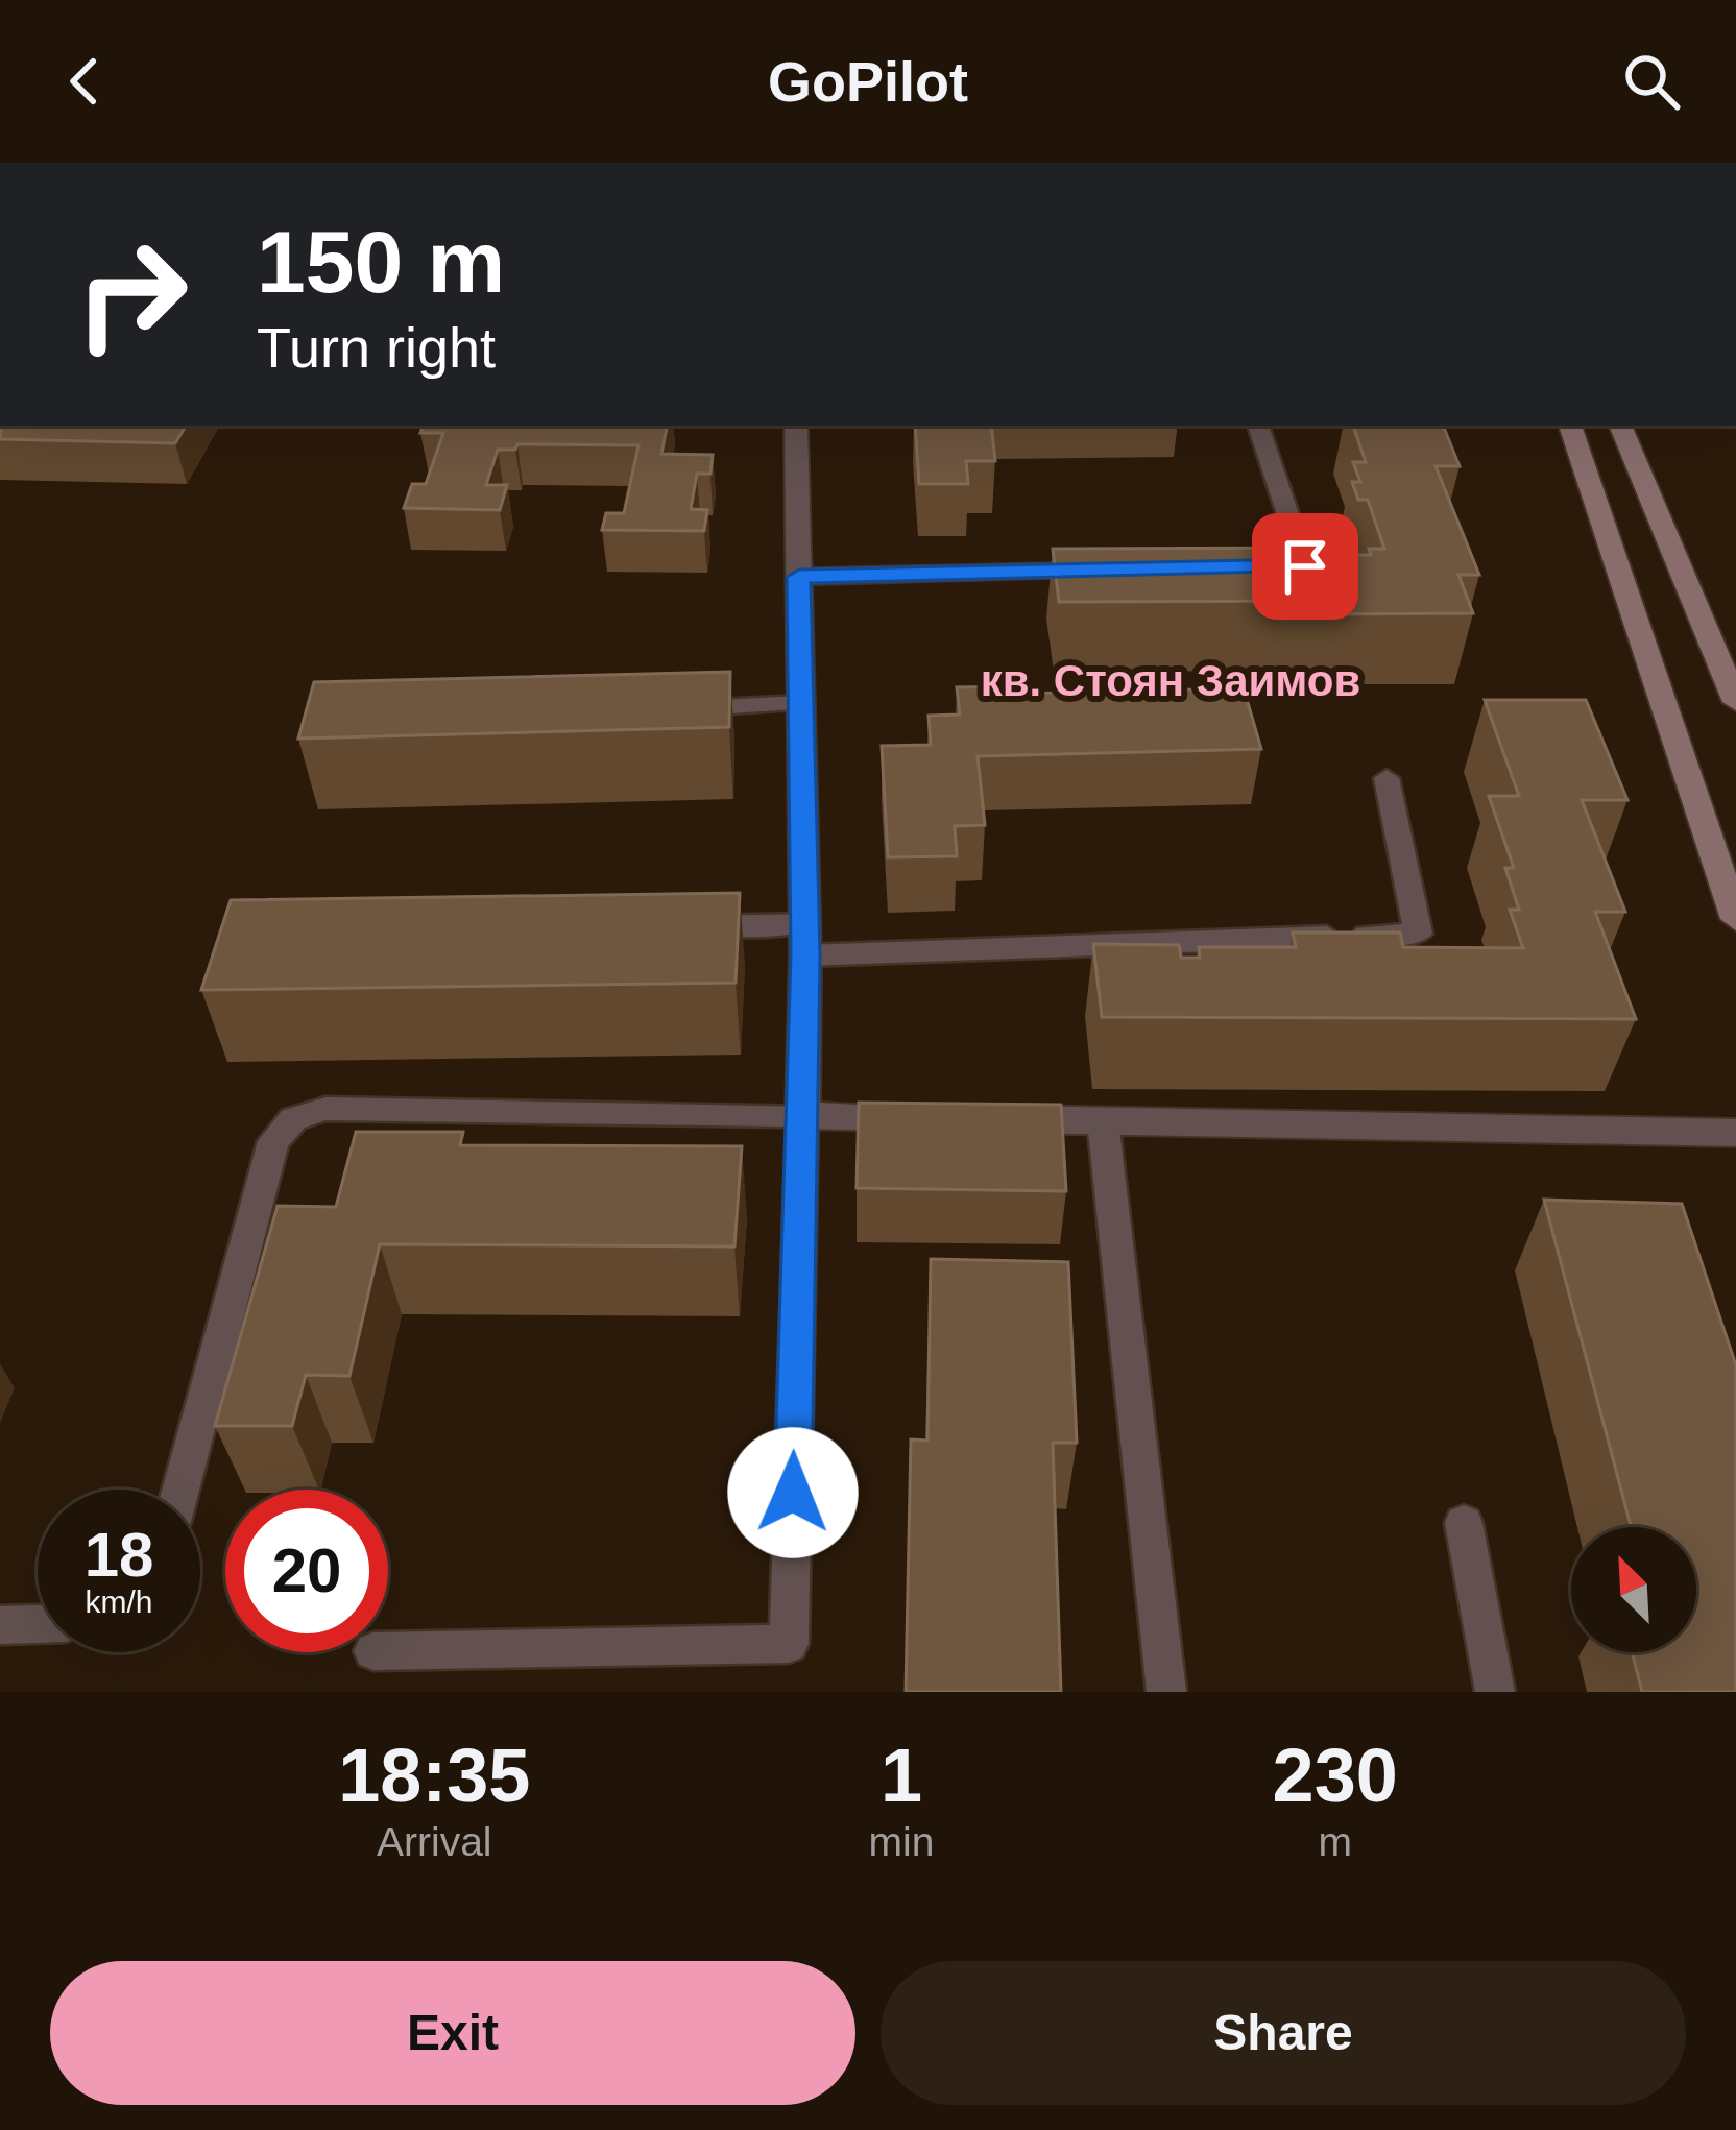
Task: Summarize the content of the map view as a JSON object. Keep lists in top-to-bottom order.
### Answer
{
  "districts": ["кв. Стоян Заимов"],
  "north": "top left",
  "page": {
    "header": "GoPilot",
    "turn": ["150 m", "Turn right"],
    "speed": "18 km/h",
    "limit": "20",
    "eta": [
      "18:35",
      "Arrival",
      "1",
      "min",
      "230",
      "m"
    ],
    "buttons": ["Exit", "Share"]
  }
}
